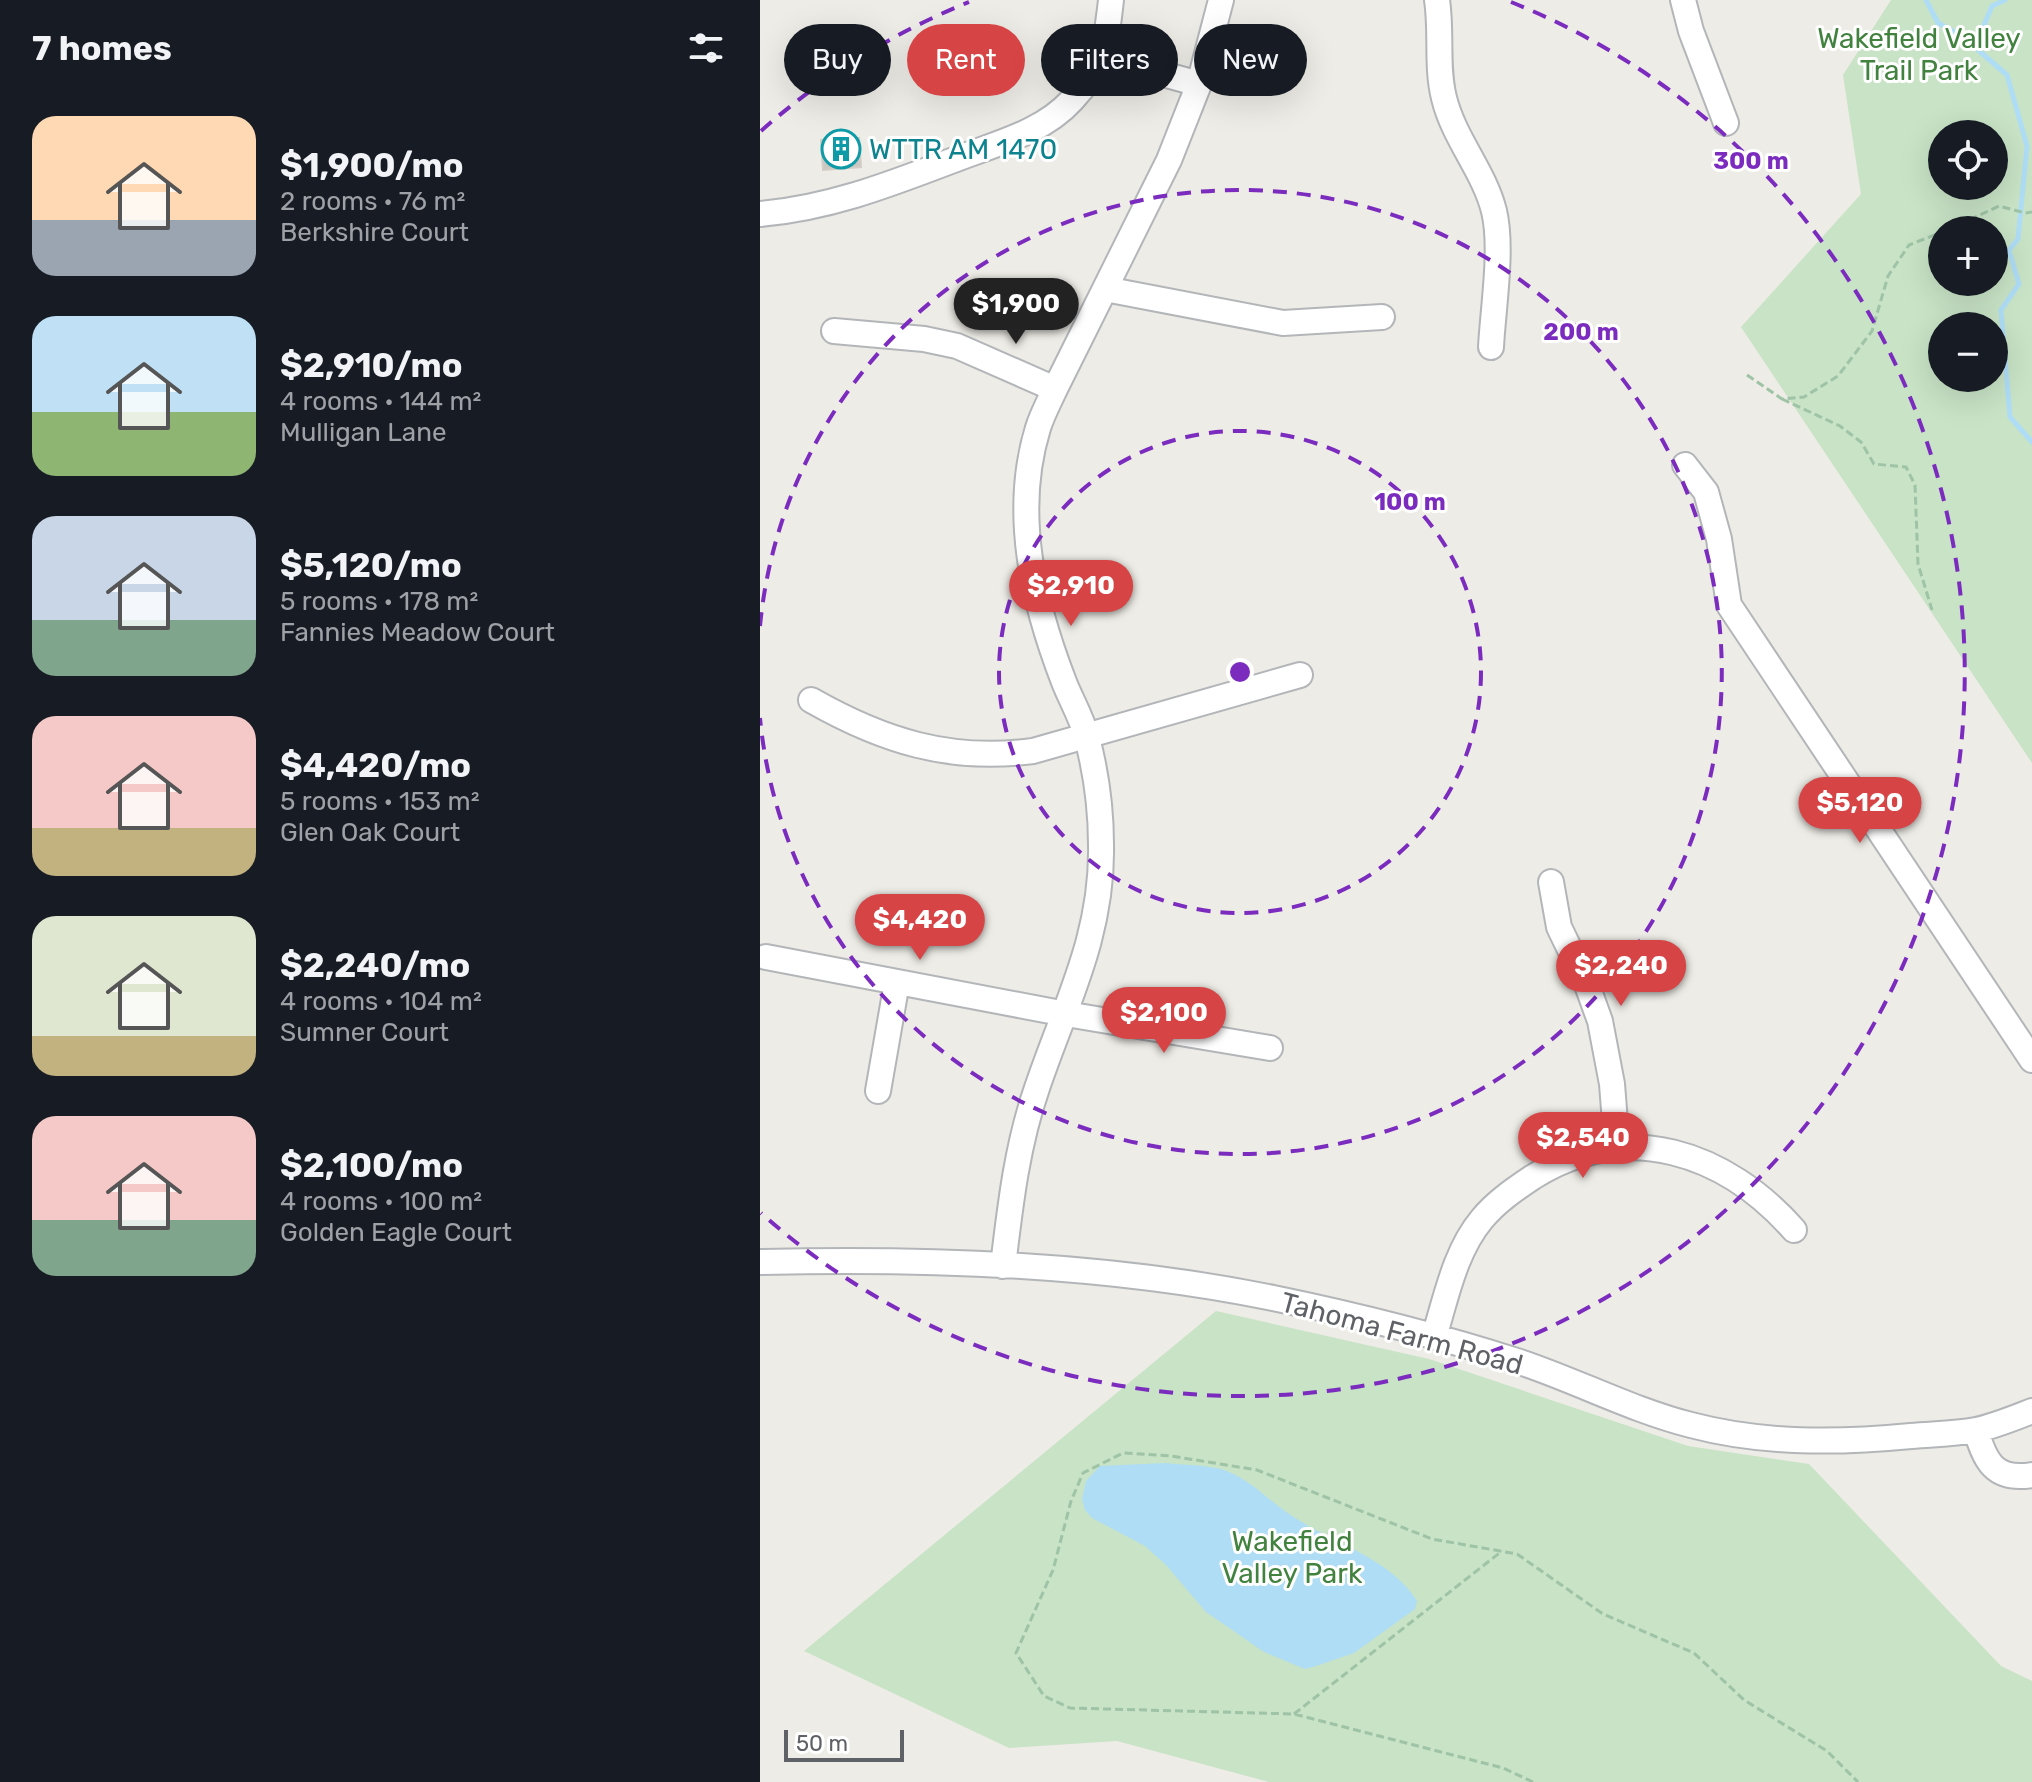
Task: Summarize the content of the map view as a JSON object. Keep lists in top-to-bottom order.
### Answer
{
  "streets": {
    "street": ["Tahoma Farm Road"]
  },
  "parks": ["Wakefield Valley Trail Park", "Wakefield Valley Park"],
  "places": {
    "building": ["WTTR AM 1470"]
  },
  "scale_bar": "50 m",
  "page": {
    "heading": "7 homes",
    "chip": [
      "Buy",
      "Rent",
      "Filters",
      "New"
    ],
    "list": [
      {
        "name": "$1,900/mo",
        "note": "2 rooms · 76 m² · Berkshire Court"
      },
      {
        "name": "$2,910/mo",
        "note": "4 rooms · 144 m² · Mulligan Lane"
      },
      {
        "name": "$5,120/mo",
        "note": "5 rooms · 178 m² · Fannies Meadow Court"
      },
      {
        "name": "$4,420/mo",
        "note": "5 rooms · 153 m² · Glen Oak Court"
      },
      {
        "name": "$2,240/mo",
        "note": "4 rooms · 104 m² · Sumner Court"
      },
      {
        "name": "$2,100/mo",
        "note": "4 rooms · 100 m² · Golden Eagle Court"
      }
    ],
    "map_buttons": ["+", "−"],
    "price": [
      "$1,900",
      "$2,910",
      "$5,120",
      "$4,420",
      "$2,240",
      "$2,100",
      "$2,540"
    ],
    "scale": "50 m"
  },
  "rings": ["300 m", "200 m", "100 m"]
}
